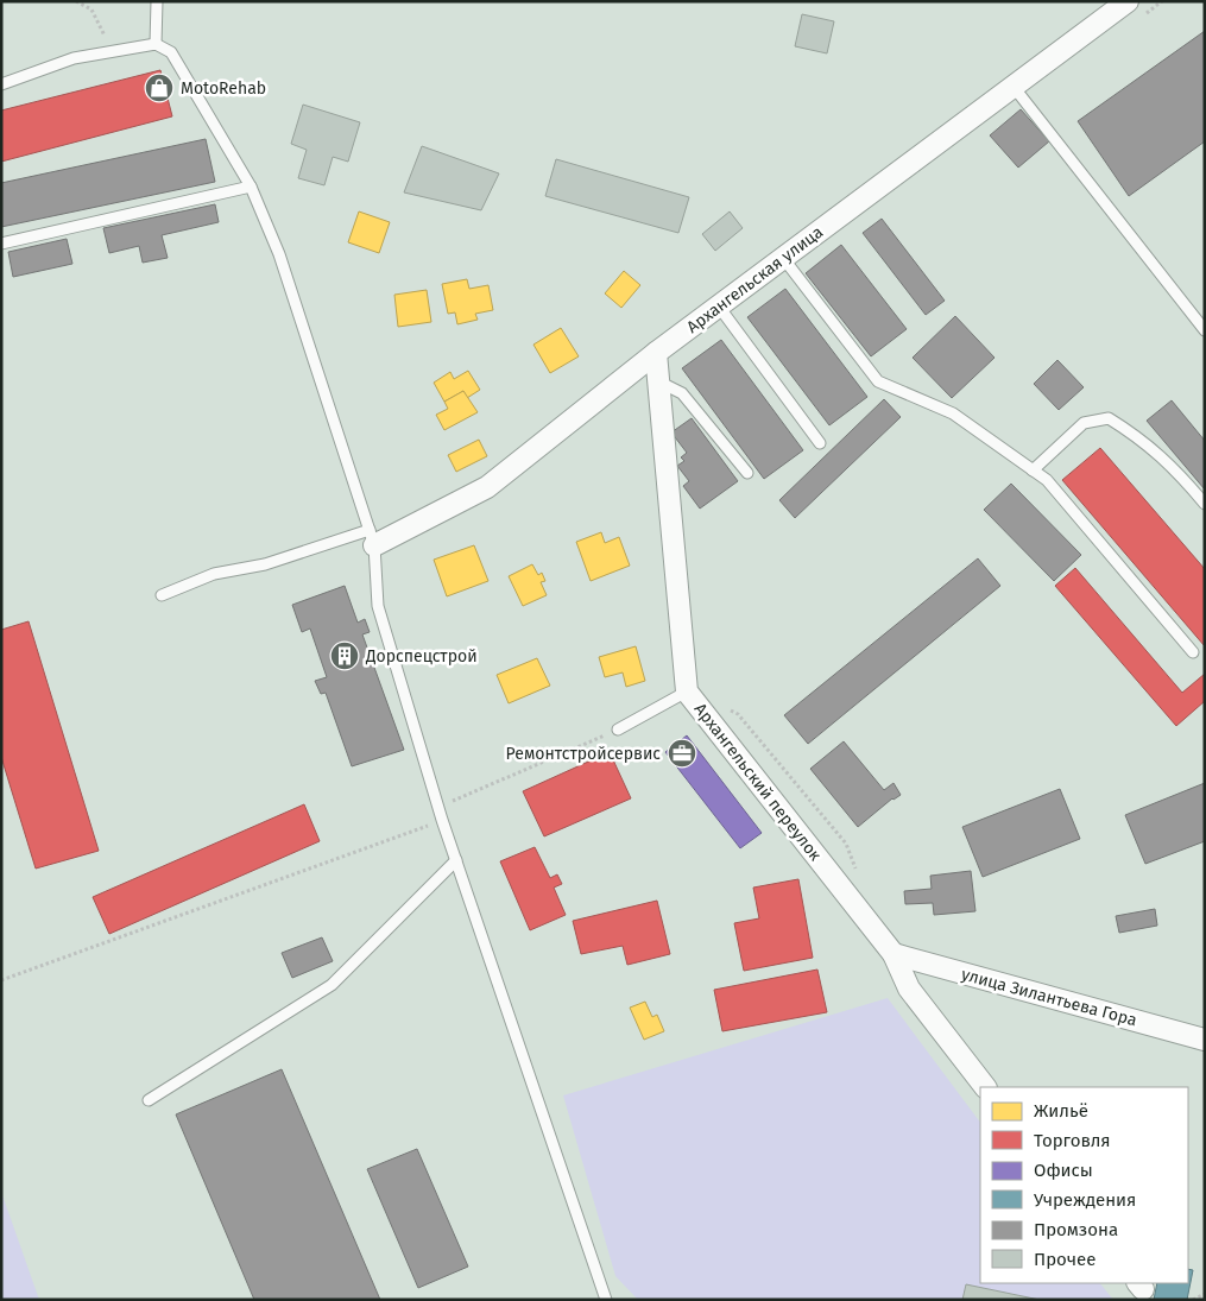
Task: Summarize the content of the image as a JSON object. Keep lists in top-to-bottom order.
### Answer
{
  "streets": {
    "street": ["Архангельская улица", "Архангельский переулок", "улица Зилантьева Гора"]
  },
  "crossings": [
    ["Архангельская улица", "Архангельский переулок"],
    ["Архангельский переулок", "улица Зилантьева Гора"]
  ],
  "places": {
    "shop": ["MotoRehab"],
    "building": ["Дорспецстрой"],
    "office": ["Ремонтстройсервис"]
  },
  "legend": [
    "Жильё",
    "Торговля",
    "Офисы",
    "Учреждения",
    "Промзона",
    "Прочее"
  ]
}
